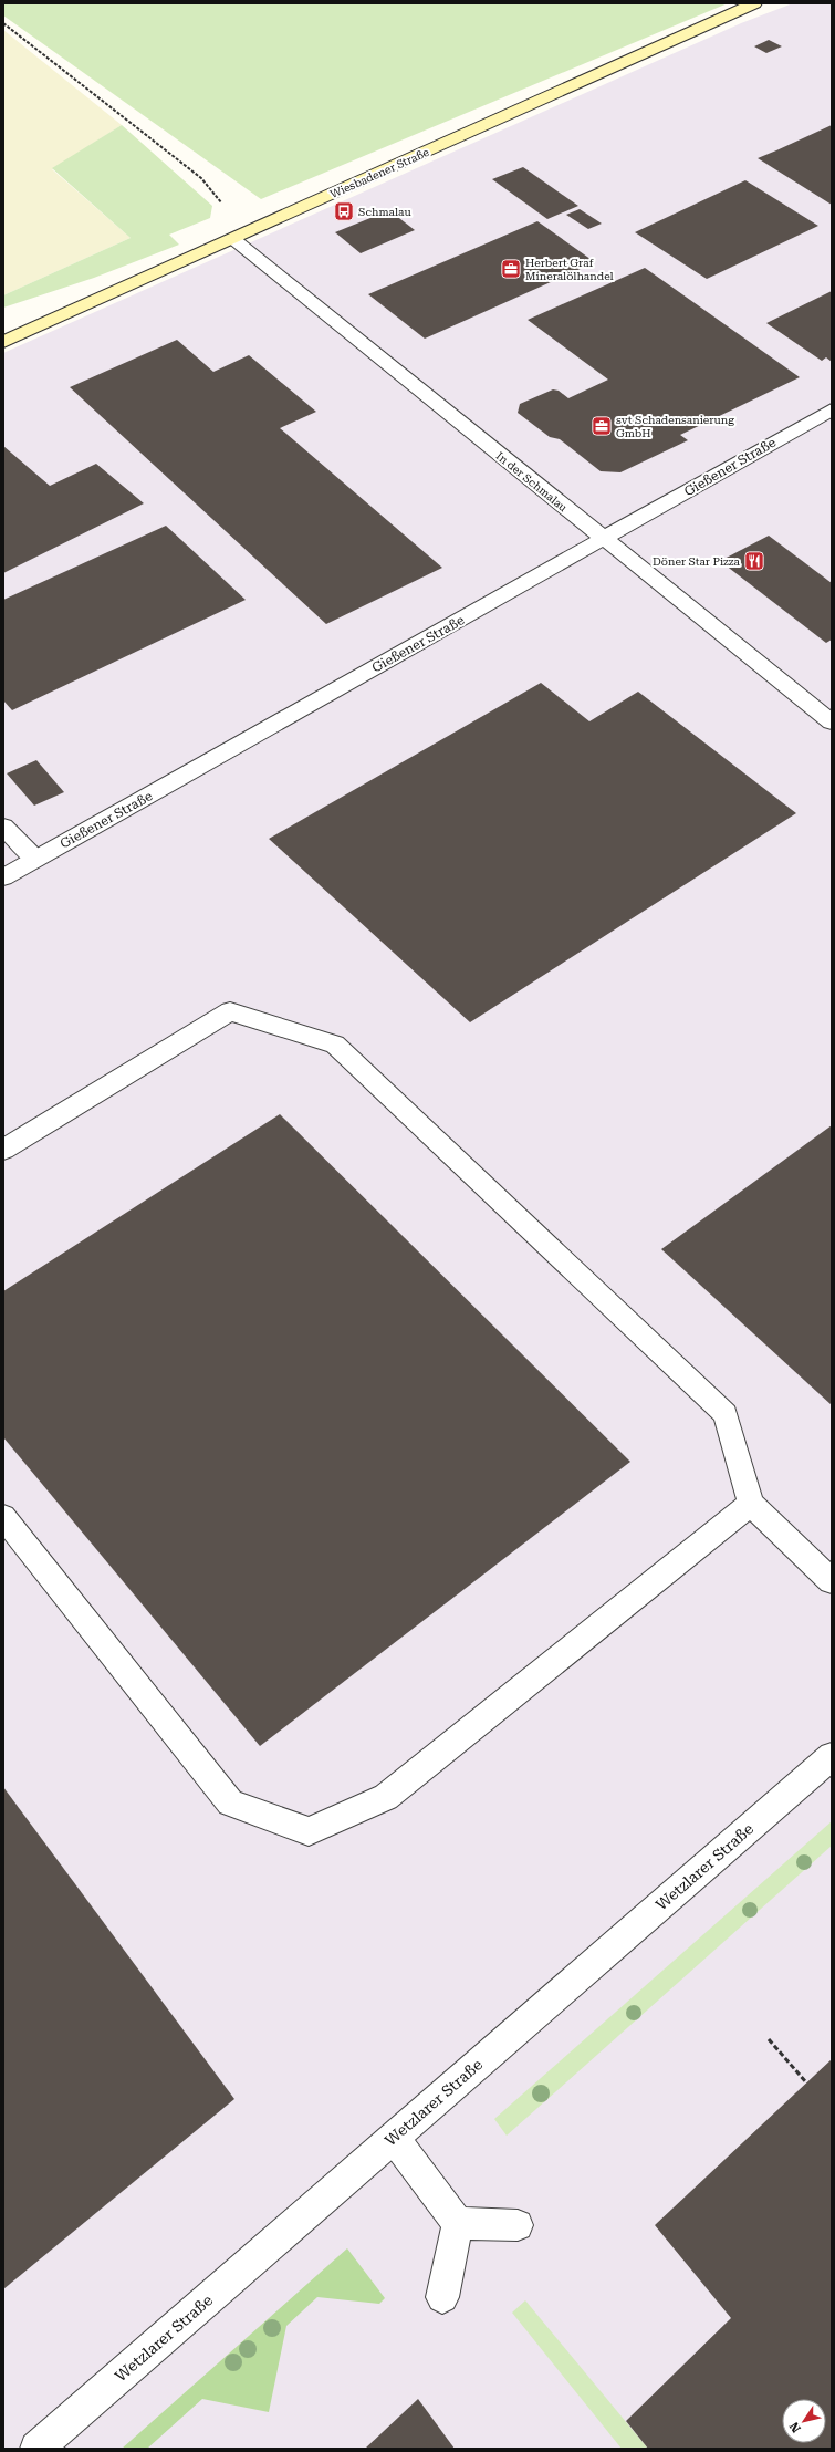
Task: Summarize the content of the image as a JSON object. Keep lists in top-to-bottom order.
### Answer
{
  "streets": {
    "main road": ["Wiesbadener Straße"],
    "street": ["Gießener Straße", "In der Schmalau", "Wetzlarer Straße"]
  },
  "crossings": [
    ["Wiesbadener Straße", "In der Schmalau"],
    ["Gießener Straße", "In der Schmalau"]
  ],
  "places": {
    "bus stop": ["Schmalau"],
    "office": ["Herbert Graf Mineralölhandel", "svt Schadensanierung GmbH"],
    "restaurant": ["Döner Star Pizza"]
  },
  "north": "bottom left"
}
